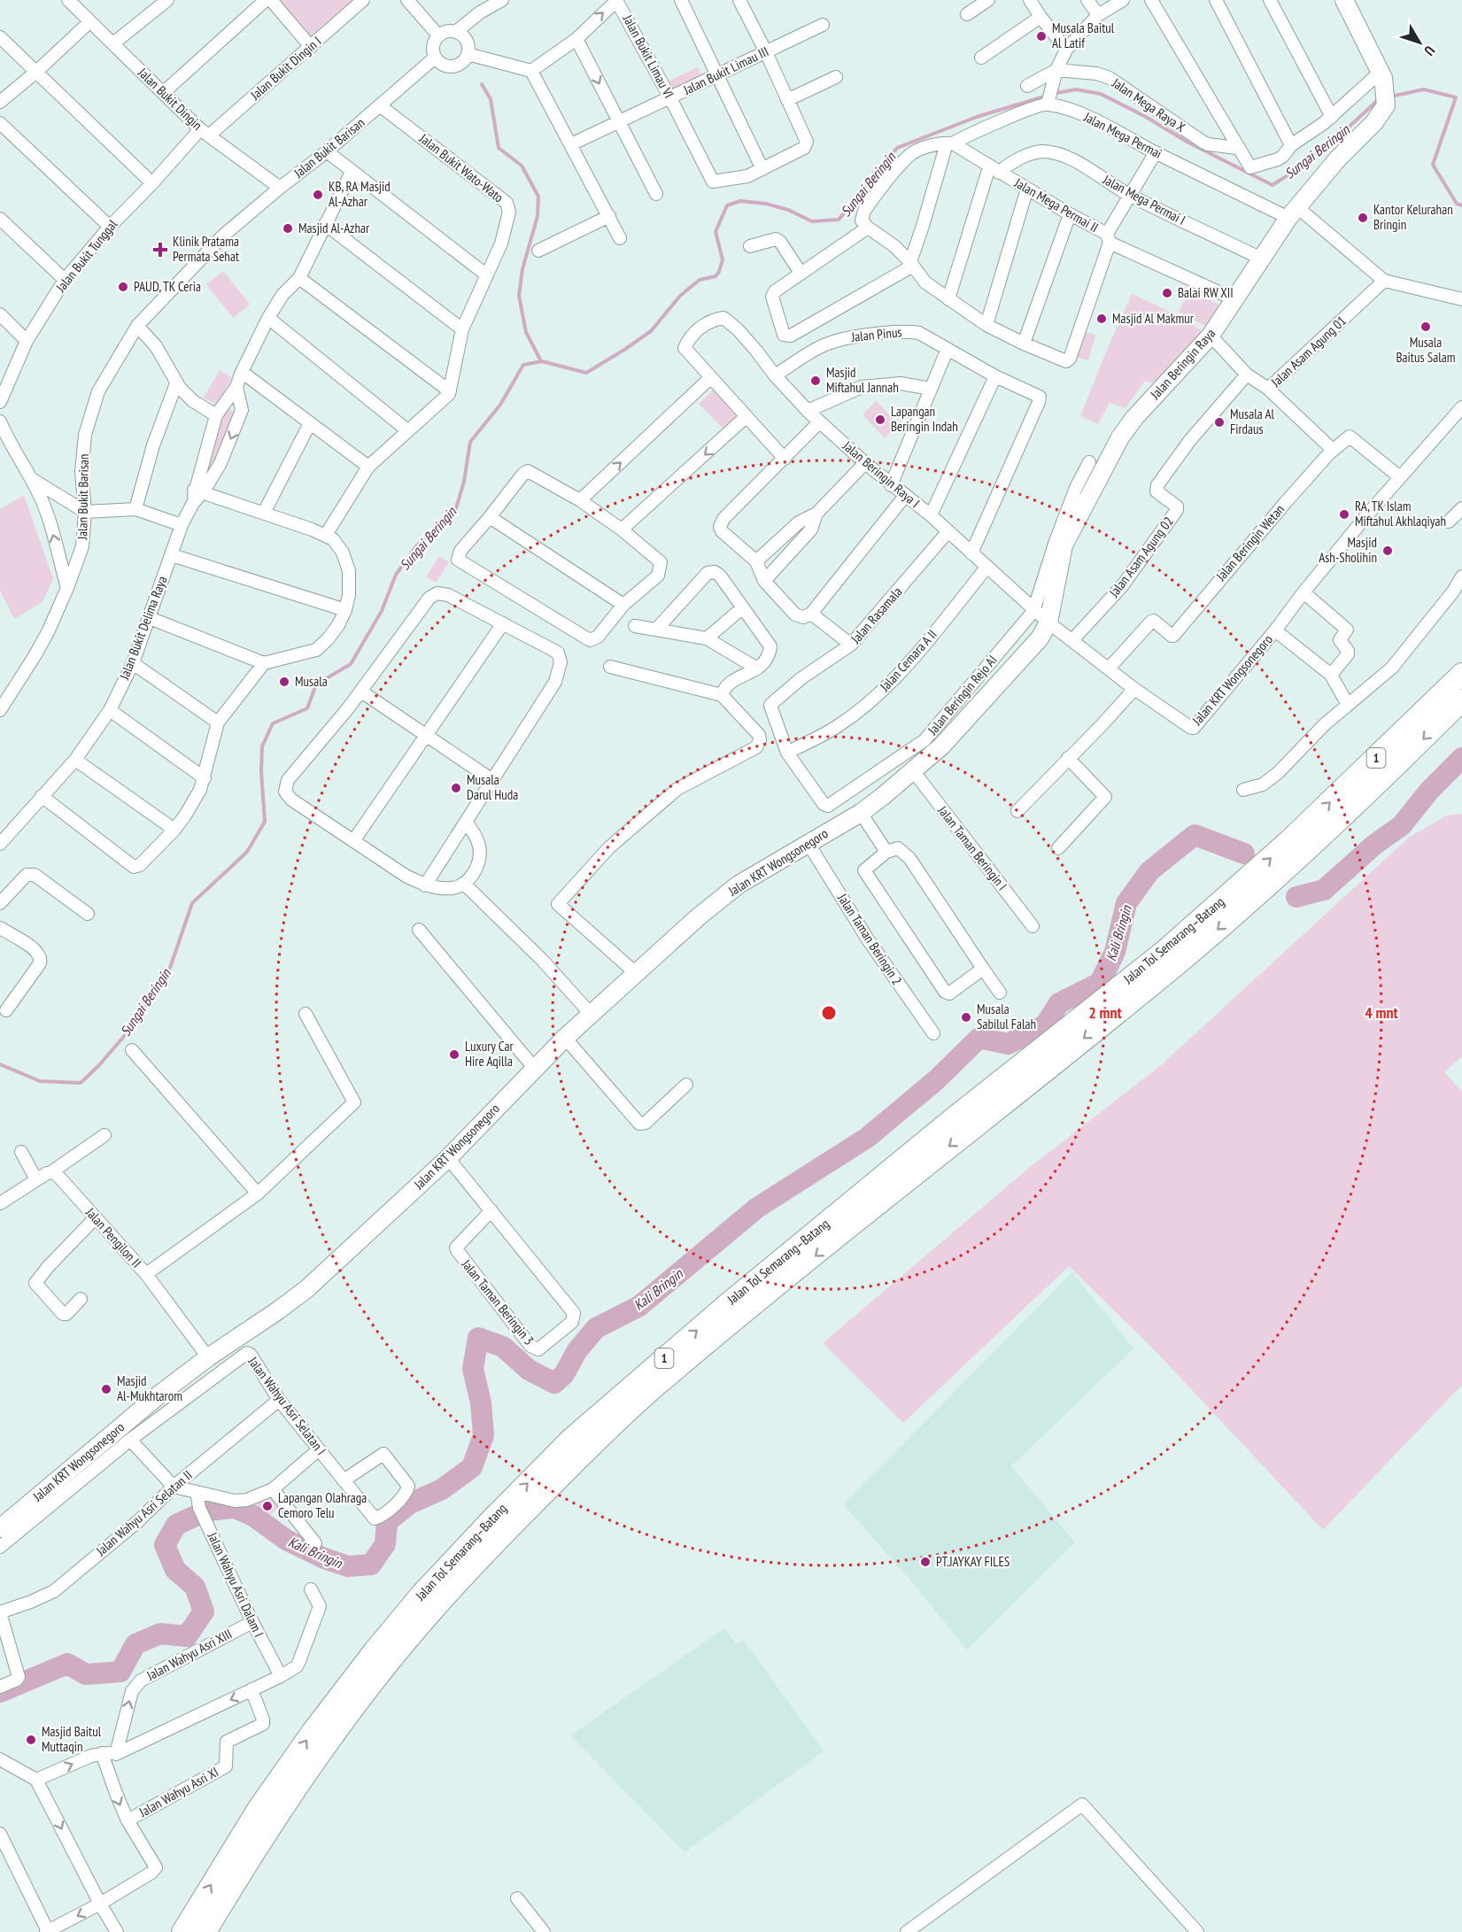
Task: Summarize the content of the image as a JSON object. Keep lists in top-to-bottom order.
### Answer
{
  "streets": {
    "highway": ["1", "Jalan Tol Semarang–Batang"],
    "street": [
      "Jalan Bukit Limau VI",
      "Jalan Bukit Dingin I",
      "Jalan Bukit Limau III",
      "Jalan Bukit Dingin",
      "Jalan Mega Raya X",
      "Jalan Mega Permai",
      "Jalan Bukit Barisan",
      "Jalan Bukit Wato-Wato",
      "Jalan Mega Permai I",
      "Jalan Mega Permai II",
      "Jalan Bukit Tunggal",
      "Jalan Pinus",
      "Jalan Asam Agung 01",
      "Jalan Beringin Raya",
      "Jalan Beringin Raya I",
      "Jalan Beringin Wetan",
      "Jalan Asam Agung 02",
      "Jalan Rasamala",
      "Jalan Bukit Delima Raya",
      "Jalan Cemara A II",
      "Jalan KRT Wongsonegoro",
      "Jalan Beringin Rejo AI",
      "Jalan Taman Beringin I",
      "Jalan Taman Beringin 2",
      "Jalan Pengilon II",
      "Jalan Taman Beringin 3",
      "Jalan Wahyu Asri Selatan I",
      "Jalan Wahyu Asri Selatan II",
      "Jalan Wahyu Asri Dalam I",
      "Jalan Wahyu Asri XIII",
      "Jalan Wahyu Asri XI"
    ]
  },
  "crossings": [
    ["Jalan Bukit Limau VI", "Jalan Bukit Limau III"],
    ["Jalan Bukit Dingin I", "Jalan Bukit Dingin"],
    ["Jalan Bukit Dingin I", "Jalan Bukit Tunggal"],
    ["Jalan Bukit Dingin", "Jalan Bukit Barisan"],
    ["Jalan Bukit Dingin", "Jalan Bukit Tunggal"],
    ["Jalan Mega Permai", "Jalan Asam Agung 01"],
    ["Jalan Mega Permai", "Jalan Beringin Raya"],
    ["Jalan Bukit Barisan", "Jalan Bukit Wato-Wato"],
    ["Jalan Mega Permai I", "Jalan Mega Permai II"],
    ["Jalan Mega Permai I", "Jalan Beringin Raya"],
    ["Jalan Mega Permai II", "Jalan Beringin Raya"],
    ["Jalan Pinus", "Jalan Beringin Raya I"],
    ["Jalan Asam Agung 01", "Jalan Beringin Raya"],
    ["Jalan Asam Agung 01", "Jalan Asam Agung 02"],
    ["Jalan Beringin Raya", "Jalan Beringin Raya I"],
    ["Jalan Beringin Raya", "Jalan KRT Wongsonegoro"],
    ["Jalan Beringin Raya I", "Jalan Rasamala"],
    ["Jalan Beringin Raya I", "Jalan Cemara A II"],
    ["Jalan Beringin Raya I", "Jalan KRT Wongsonegoro"],
    ["Jalan Beringin Raya I", "Jalan Beringin Rejo AI"],
    ["Jalan Beringin Wetan", "Jalan KRT Wongsonegoro"],
    ["Jalan Asam Agung 02", "Jalan KRT Wongsonegoro"],
    ["Jalan Rasamala", "Jalan Cemara A II"],
    ["Jalan Rasamala", "Jalan Beringin Rejo AI"],
    ["Jalan Cemara A II", "Jalan Beringin Rejo AI"],
    ["Jalan KRT Wongsonegoro", "Jalan Taman Beringin I"],
    ["Jalan KRT Wongsonegoro", "Jalan Taman Beringin 2"],
    ["Jalan KRT Wongsonegoro", "Jalan Pengilon II"],
    ["Jalan KRT Wongsonegoro", "Jalan Taman Beringin 3"],
    ["Jalan Wahyu Asri Selatan I", "Jalan Wahyu Asri Selatan II"],
    ["Jalan Wahyu Asri Dalam I", "Jalan Wahyu Asri XIII"]
  ],
  "water": ["Sungai Beringin", "Kali Bringin"],
  "places": {
    "other": [
      "Musala Baitul Al Latif",
      "KB, RA Masjid Al-Azhar",
      "Kantor Kelurahan Bringin",
      "Masjid Al-Azhar",
      "PAUD, TK Ceria",
      "Balai RW XII",
      "Masjid Al Makmur",
      "Musala Baitus Salam",
      "Masjid Miftahul Jannah",
      "Lapangan Beringin Indah",
      "Musala Al Firdaus",
      "RA, TK Islam Miftahul Akhlaqiyah",
      "Masjid Ash-Sholihin",
      "Musala",
      "Musala Darul Huda",
      "Musala Sabilul Falah",
      "Luxury Car Hire Aqilla",
      "Masjid Al-Mukhtarom",
      "Lapangan Olahraga Cemoro Telu",
      "PT.JAYKAY FILES",
      "Masjid Baitul Muttaqin"
    ],
    "health": ["Klinik Pratama Permata Sehat"]
  },
  "north": "bottom right",
  "rings": ["2 mnt", "4 mnt"]
}
